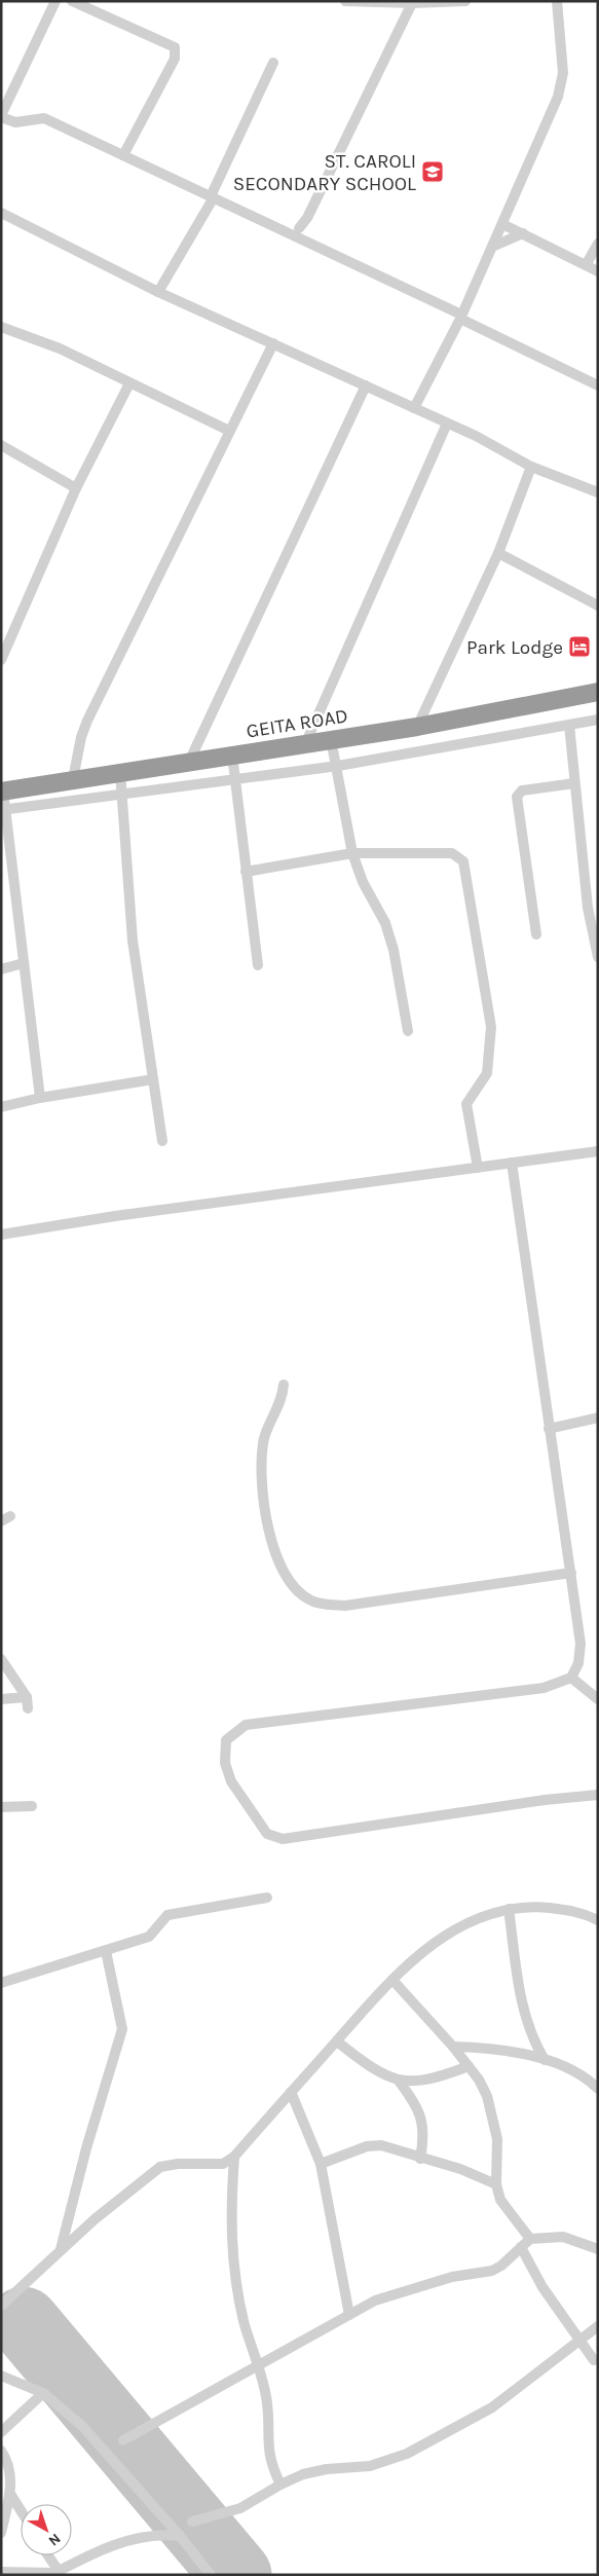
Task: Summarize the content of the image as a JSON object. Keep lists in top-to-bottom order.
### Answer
{
  "streets": {
    "highway": ["GEITA ROAD"]
  },
  "places": {
    "school or university": ["ST. CAROLI SECONDARY SCHOOL"],
    "hotel": ["Park Lodge"]
  },
  "north": "bottom right"
}
